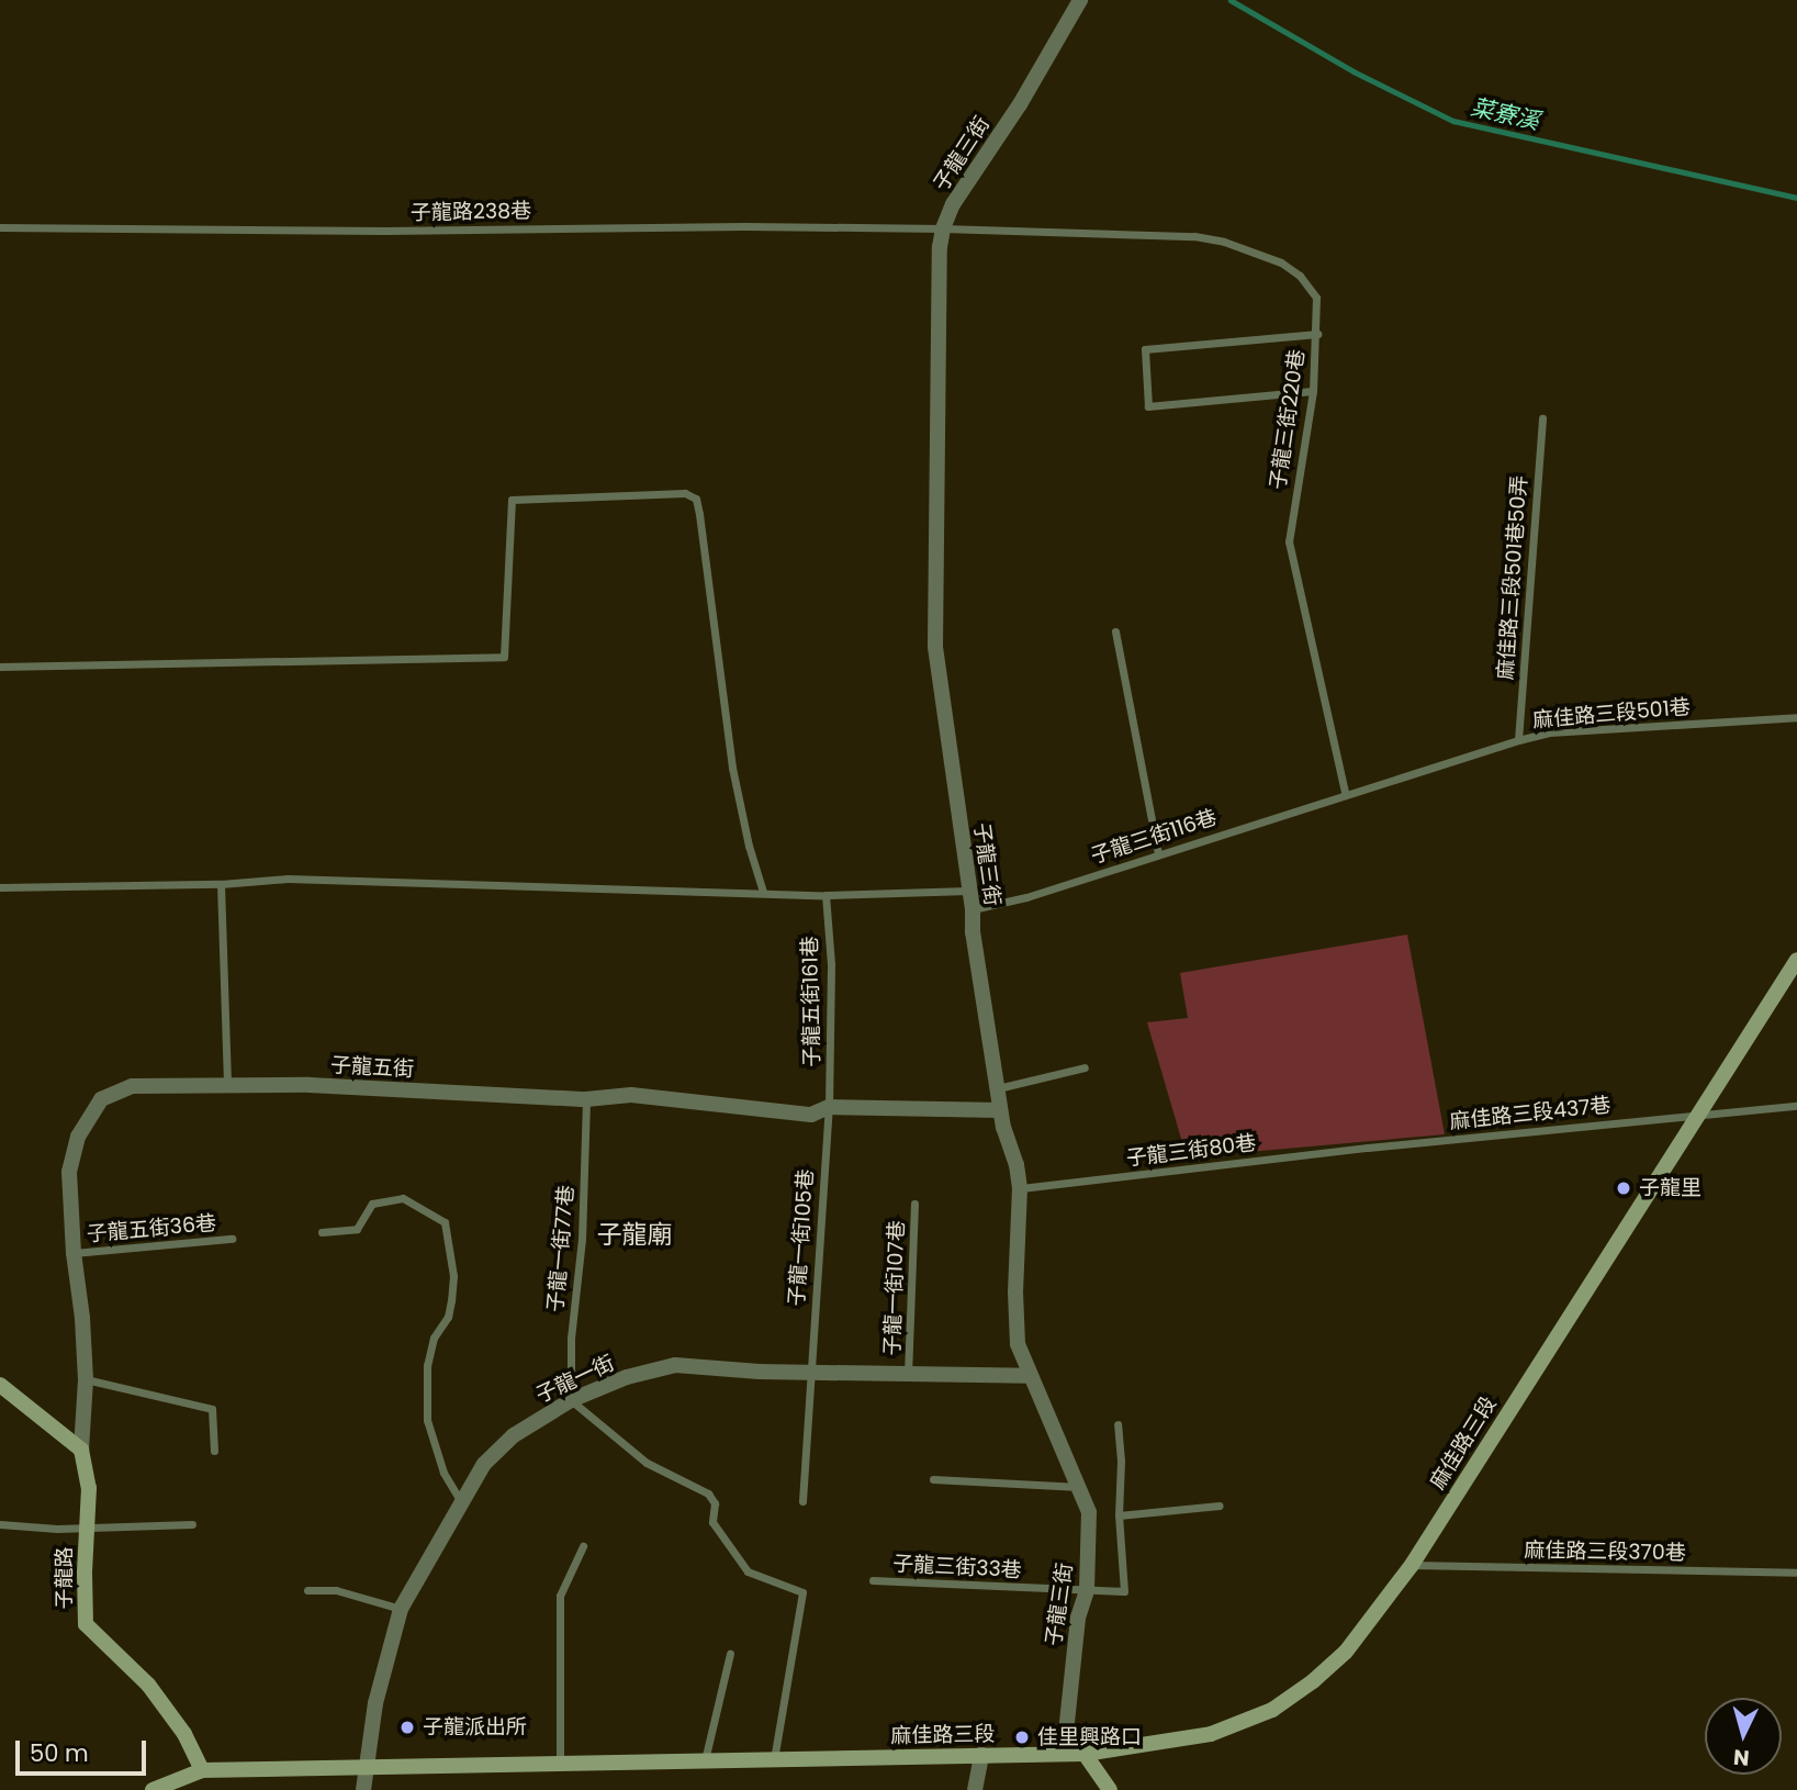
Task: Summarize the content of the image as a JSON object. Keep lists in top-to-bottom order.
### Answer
{
  "streets": {
    "main road": ["麻佳路三段", "子龍路"],
    "street": ["子龍三街", "子龍五街", "子龍一街"],
    "lane": [
      "子龍路238巷",
      "子龍三街220巷",
      "麻佳路三段501巷50弄",
      "麻佳路三段501巷",
      "子龍三街116巷",
      "子龍五街161巷",
      "麻佳路三段437巷",
      "子龍三街80巷",
      "子龍五街36巷",
      "子龍一街105巷",
      "子龍一街77巷",
      "子龍一街107巷",
      "麻佳路三段370巷",
      "子龍三街33巷"
    ]
  },
  "crossings": [
    ["子龍三街", "子龍路238巷"],
    ["子龍三街", "子龍三街220巷"],
    ["子龍三街", "子龍三街116巷"],
    ["子龍三街", "子龍五街"],
    ["子龍三街", "子龍三街80巷"],
    ["子龍三街", "子龍一街"],
    ["子龍三街", "麻佳路三段"],
    ["子龍三街", "子龍三街33巷"],
    ["子龍路238巷", "子龍三街220巷"],
    ["子龍三街220巷", "麻佳路三段501巷"],
    ["子龍三街220巷", "子龍三街116巷"],
    ["麻佳路三段501巷50弄", "麻佳路三段501巷"],
    ["麻佳路三段501巷", "子龍三街116巷"],
    ["子龍五街161巷", "子龍五街"],
    ["子龍五街161巷", "子龍一街105巷"],
    ["子龍五街", "子龍五街36巷"],
    ["子龍五街", "子龍一街105巷"],
    ["子龍五街", "子龍一街77巷"],
    ["子龍五街", "子龍路"],
    ["麻佳路三段437巷", "子龍三街80巷"],
    ["麻佳路三段437巷", "麻佳路三段"],
    ["子龍一街105巷", "子龍一街"],
    ["子龍一街77巷", "子龍一街"],
    ["子龍一街107巷", "子龍一街"],
    ["子龍一街", "麻佳路三段"],
    ["麻佳路三段", "麻佳路三段370巷"],
    ["麻佳路三段", "子龍路"]
  ],
  "districts": ["子龍廟"],
  "water": ["菜寮溪"],
  "places": ["子龍里", "子龍派出所", "佳里興路口"],
  "scale_bar": "50 m",
  "north": "bottom"
}
